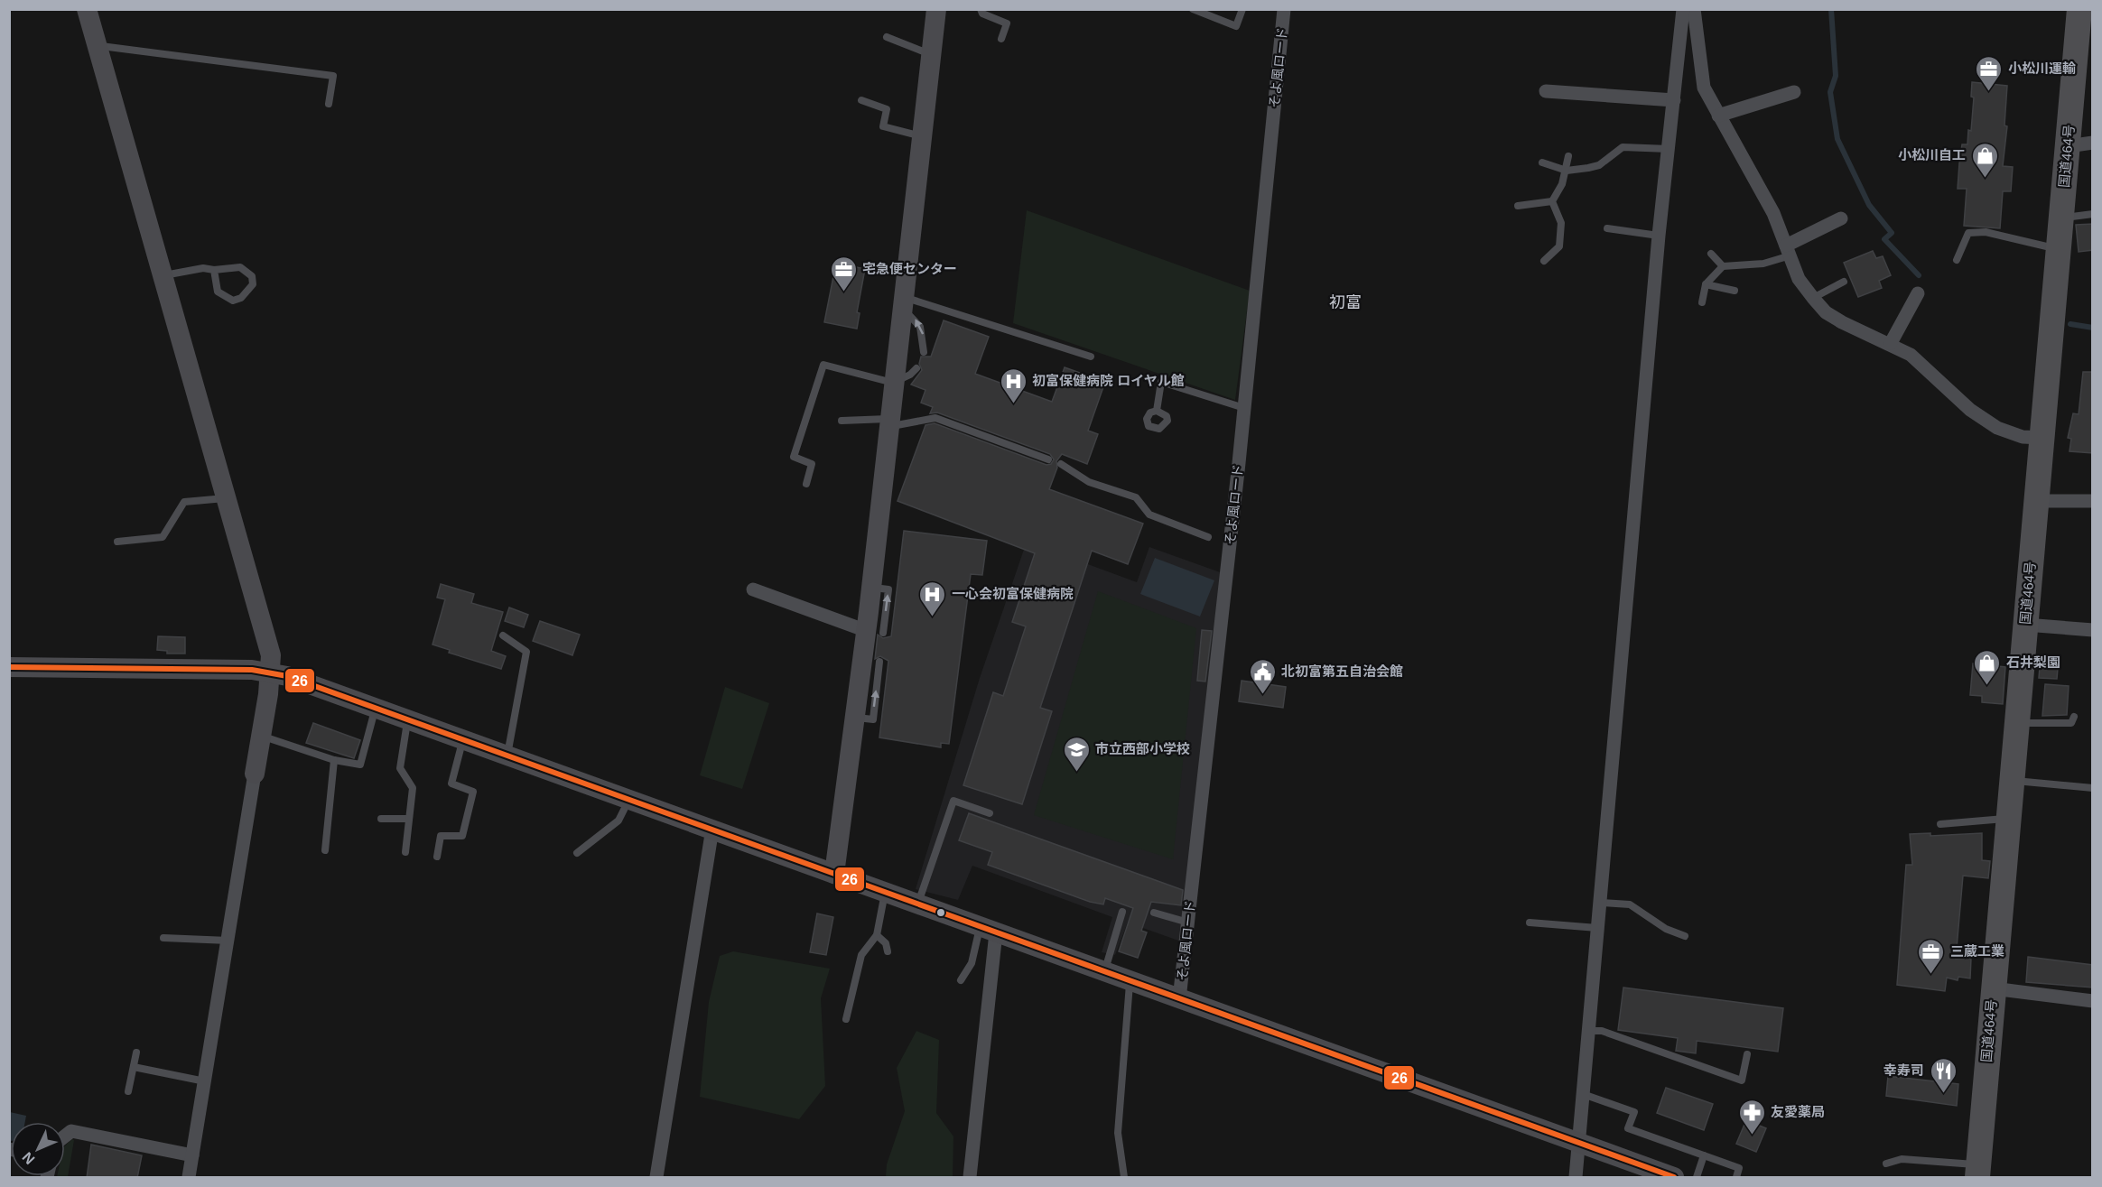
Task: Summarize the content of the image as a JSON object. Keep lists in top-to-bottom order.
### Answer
{
  "streets": {
    "highway": ["国道464号"],
    "street": ["そよ風ロード"]
  },
  "districts": ["初富"],
  "places": {
    "office": ["小松川運輸", "宅急便センター", "三蔵工業"],
    "shop": ["小松川自工", "石井梨園"],
    "hospital": ["初富保健病院 ロイヤル館", "一心会初富保健病院"],
    "public building": ["北初富第五自治会館"],
    "school or university": ["市立西部小学校"],
    "restaurant": ["幸寿司"],
    "pharmacy": ["友愛薬局"]
  },
  "lines": ["transit line 26"],
  "north": "bottom left"
}
